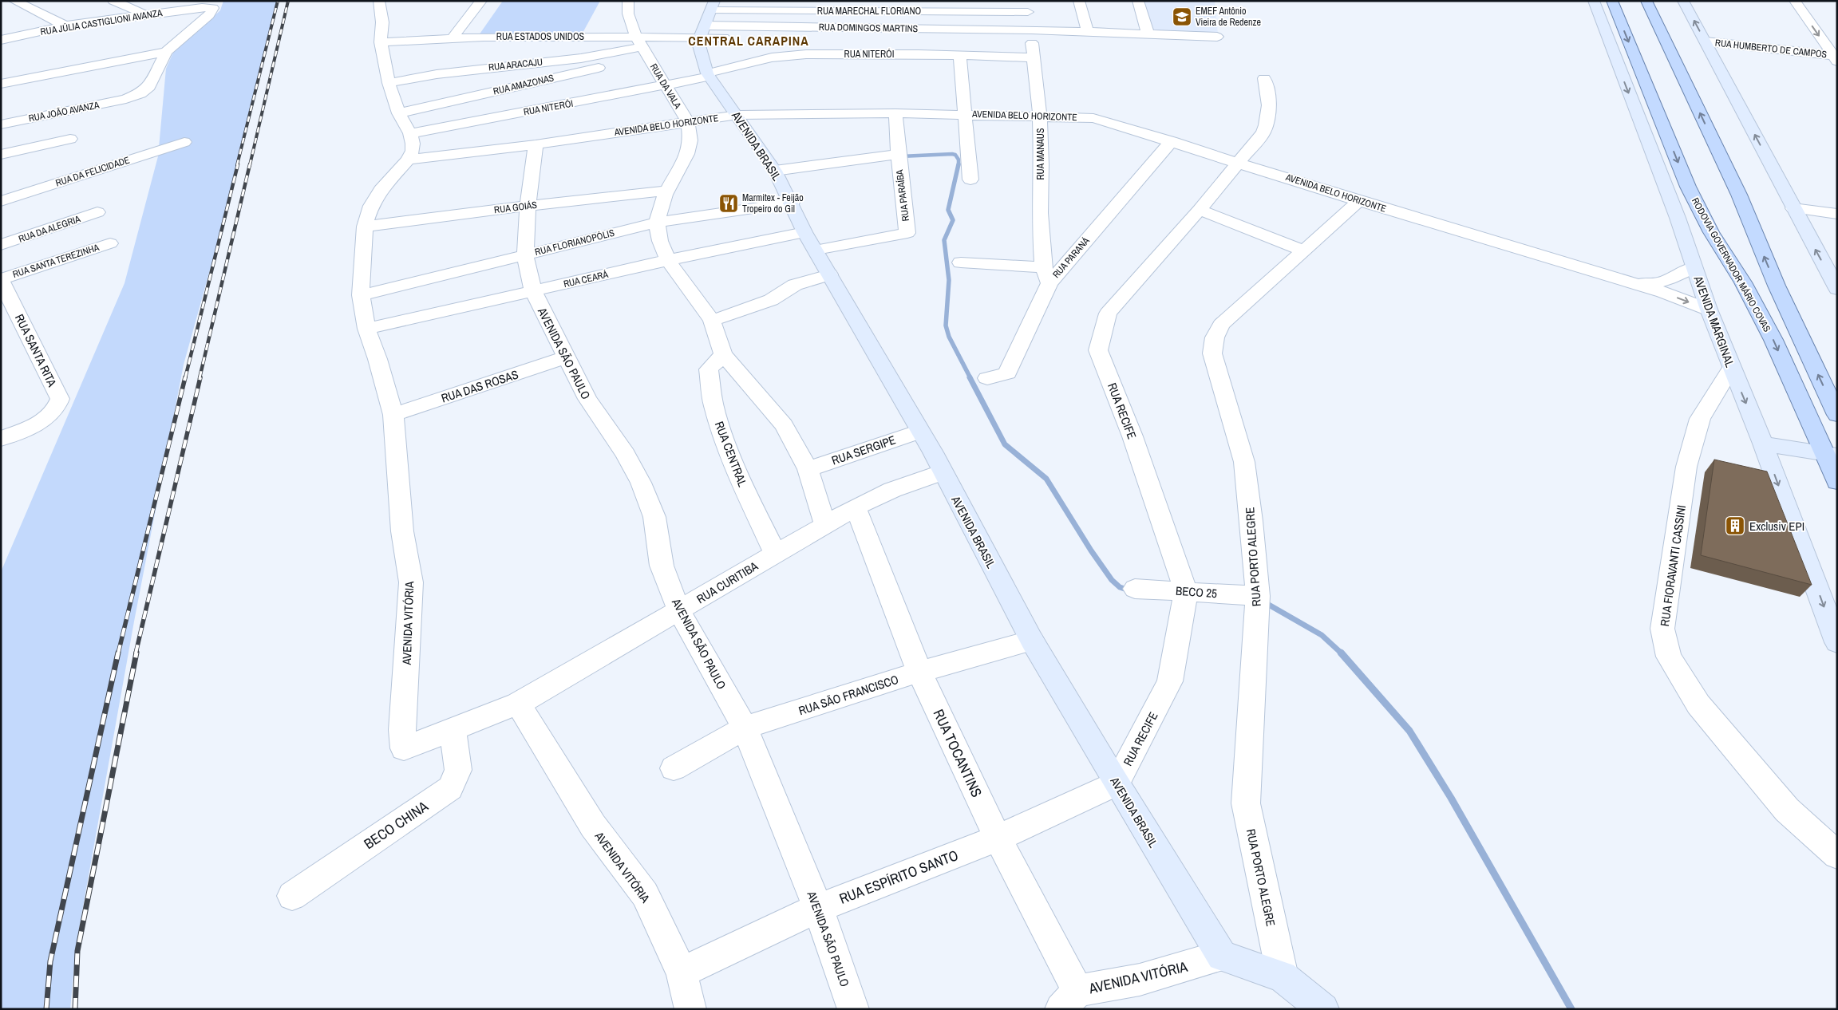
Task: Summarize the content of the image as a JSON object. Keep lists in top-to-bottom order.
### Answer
{
  "streets": {
    "main road": ["RODOVIA GOVERNADOR MÁRIO COVAS"],
    "street": [
      "RUA MARECHAL FLORIANO",
      "RUA JÚLIA CASTIGLIONI AVANZA",
      "RUA DOMINGOS MARTINS",
      "RUA ESTADOS UNIDOS",
      "RUA HUMBERTO DE CAMPOS",
      "RUA NITERÓI",
      "RUA ARACAJU",
      "RUA AMAZONAS",
      "RUA DA VALA",
      "RUA JOÃO AVANZA",
      "AVENIDA BELO HORIZONTE",
      "AVENIDA BRASIL",
      "RUA MANAUS",
      "RUA DA FELICIDADE",
      "RUA PARAÍBA",
      "RUA GOIÁS",
      "RUA DA ALEGRIA",
      "RUA FLORIANOPÓLIS",
      "RUA PARANÁ",
      "RUA SANTA TEREZINHA",
      "RUA CEARÁ",
      "AVENIDA MARGINAL",
      "RUA SANTA RITA",
      "AVENIDA SÃO PAULO",
      "RUA DAS ROSAS",
      "RUA RECIFE",
      "RUA SERGIPE",
      "RUA CENTRAL",
      "RUA PORTO ALEGRE",
      "RUA FIORAVANTI CASSINI",
      "RUA CURITIBA",
      "BECO 25",
      "AVENIDA VITÓRIA",
      "RUA SÃO FRANCISCO",
      "RUA TOCANTINS",
      "BECO CHINA",
      "RUA ESPÍRITO SANTO"
    ]
  },
  "crossings": [
    ["RUA MARECHAL FLORIANO", "RUA DOMINGOS MARTINS"],
    ["RUA MARECHAL FLORIANO", "RUA ESTADOS UNIDOS"],
    ["RUA MARECHAL FLORIANO", "AVENIDA BRASIL"],
    ["RUA MARECHAL FLORIANO", "RUA MANAUS"],
    ["RUA JÚLIA CASTIGLIONI AVANZA", "RUA JOÃO AVANZA"],
    ["RUA DOMINGOS MARTINS", "RUA ESTADOS UNIDOS"],
    ["RUA DOMINGOS MARTINS", "AVENIDA BRASIL"],
    ["RUA DOMINGOS MARTINS", "RUA MANAUS"],
    ["RUA ESTADOS UNIDOS", "RUA ARACAJU"],
    ["RUA ESTADOS UNIDOS", "RUA AMAZONAS"],
    ["RUA ESTADOS UNIDOS", "RUA DA VALA"],
    ["RUA ESTADOS UNIDOS", "AVENIDA BRASIL"],
    ["RUA NITERÓI", "RUA DA VALA"],
    ["RUA NITERÓI", "AVENIDA BRASIL"],
    ["RUA NITERÓI", "RUA MANAUS"],
    ["RUA ARACAJU", "RUA AMAZONAS"],
    ["RUA ARACAJU", "RUA DA VALA"],
    ["RUA AMAZONAS", "RUA DA VALA"],
    ["RUA DA VALA", "AVENIDA BELO HORIZONTE"],
    ["RUA DA VALA", "RUA GOIÁS"],
    ["RUA DA VALA", "RUA FLORIANOPÓLIS"],
    ["RUA DA VALA", "RUA CEARÁ"],
    ["RUA DA VALA", "RUA CENTRAL"],
    ["AVENIDA BELO HORIZONTE", "AVENIDA BRASIL"],
    ["AVENIDA BELO HORIZONTE", "RUA MANAUS"],
    ["AVENIDA BELO HORIZONTE", "RUA PARAÍBA"],
    ["AVENIDA BELO HORIZONTE", "RUA PARANÁ"],
    ["AVENIDA BELO HORIZONTE", "AVENIDA SÃO PAULO"],
    ["AVENIDA BELO HORIZONTE", "RUA RECIFE"],
    ["AVENIDA BELO HORIZONTE", "RUA PORTO ALEGRE"],
    ["AVENIDA BELO HORIZONTE", "AVENIDA VITÓRIA"],
    ["AVENIDA BRASIL", "RUA PARAÍBA"],
    ["AVENIDA BRASIL", "RUA FLORIANOPÓLIS"],
    ["AVENIDA BRASIL", "RUA CEARÁ"],
    ["AVENIDA BRASIL", "RUA RECIFE"],
    ["AVENIDA BRASIL", "RUA SERGIPE"],
    ["AVENIDA BRASIL", "RUA CURITIBA"],
    ["AVENIDA BRASIL", "AVENIDA VITÓRIA"],
    ["AVENIDA BRASIL", "RUA SÃO FRANCISCO"],
    ["AVENIDA BRASIL", "RUA ESPÍRITO SANTO"],
    ["RUA MANAUS", "RUA PARANÁ"],
    ["RUA GOIÁS", "AVENIDA SÃO PAULO"],
    ["RUA GOIÁS", "AVENIDA VITÓRIA"],
    ["RUA FLORIANOPÓLIS", "AVENIDA SÃO PAULO"],
    ["RUA FLORIANOPÓLIS", "AVENIDA VITÓRIA"],
    ["RUA SANTA TEREZINHA", "RUA SANTA RITA"],
    ["RUA CEARÁ", "AVENIDA SÃO PAULO"],
    ["RUA CEARÁ", "AVENIDA VITÓRIA"],
    ["AVENIDA MARGINAL", "RUA FIORAVANTI CASSINI"],
    ["AVENIDA SÃO PAULO", "RUA DAS ROSAS"],
    ["AVENIDA SÃO PAULO", "RUA CURITIBA"],
    ["AVENIDA SÃO PAULO", "RUA SÃO FRANCISCO"],
    ["AVENIDA SÃO PAULO", "RUA ESPÍRITO SANTO"],
    ["RUA DAS ROSAS", "AVENIDA VITÓRIA"],
    ["RUA RECIFE", "BECO 25"],
    ["RUA RECIFE", "RUA ESPÍRITO SANTO"],
    ["RUA CENTRAL", "RUA CURITIBA"],
    ["RUA PORTO ALEGRE", "BECO 25"],
    ["RUA CURITIBA", "AVENIDA VITÓRIA"],
    ["RUA CURITIBA", "RUA TOCANTINS"],
    ["AVENIDA VITÓRIA", "RUA TOCANTINS"],
    ["AVENIDA VITÓRIA", "BECO CHINA"],
    ["AVENIDA VITÓRIA", "RUA ESPÍRITO SANTO"],
    ["RUA SÃO FRANCISCO", "RUA TOCANTINS"],
    ["RUA TOCANTINS", "RUA ESPÍRITO SANTO"]
  ],
  "districts": ["CENTRAL CARAPINA"],
  "places": {
    "school or university": ["EMEF Antônio Vieira de Redenze"],
    "restaurant": ["Marmitex - Feijão Tropeiro do Gil"],
    "building": ["Exclusiv EPI"]
  }
}
